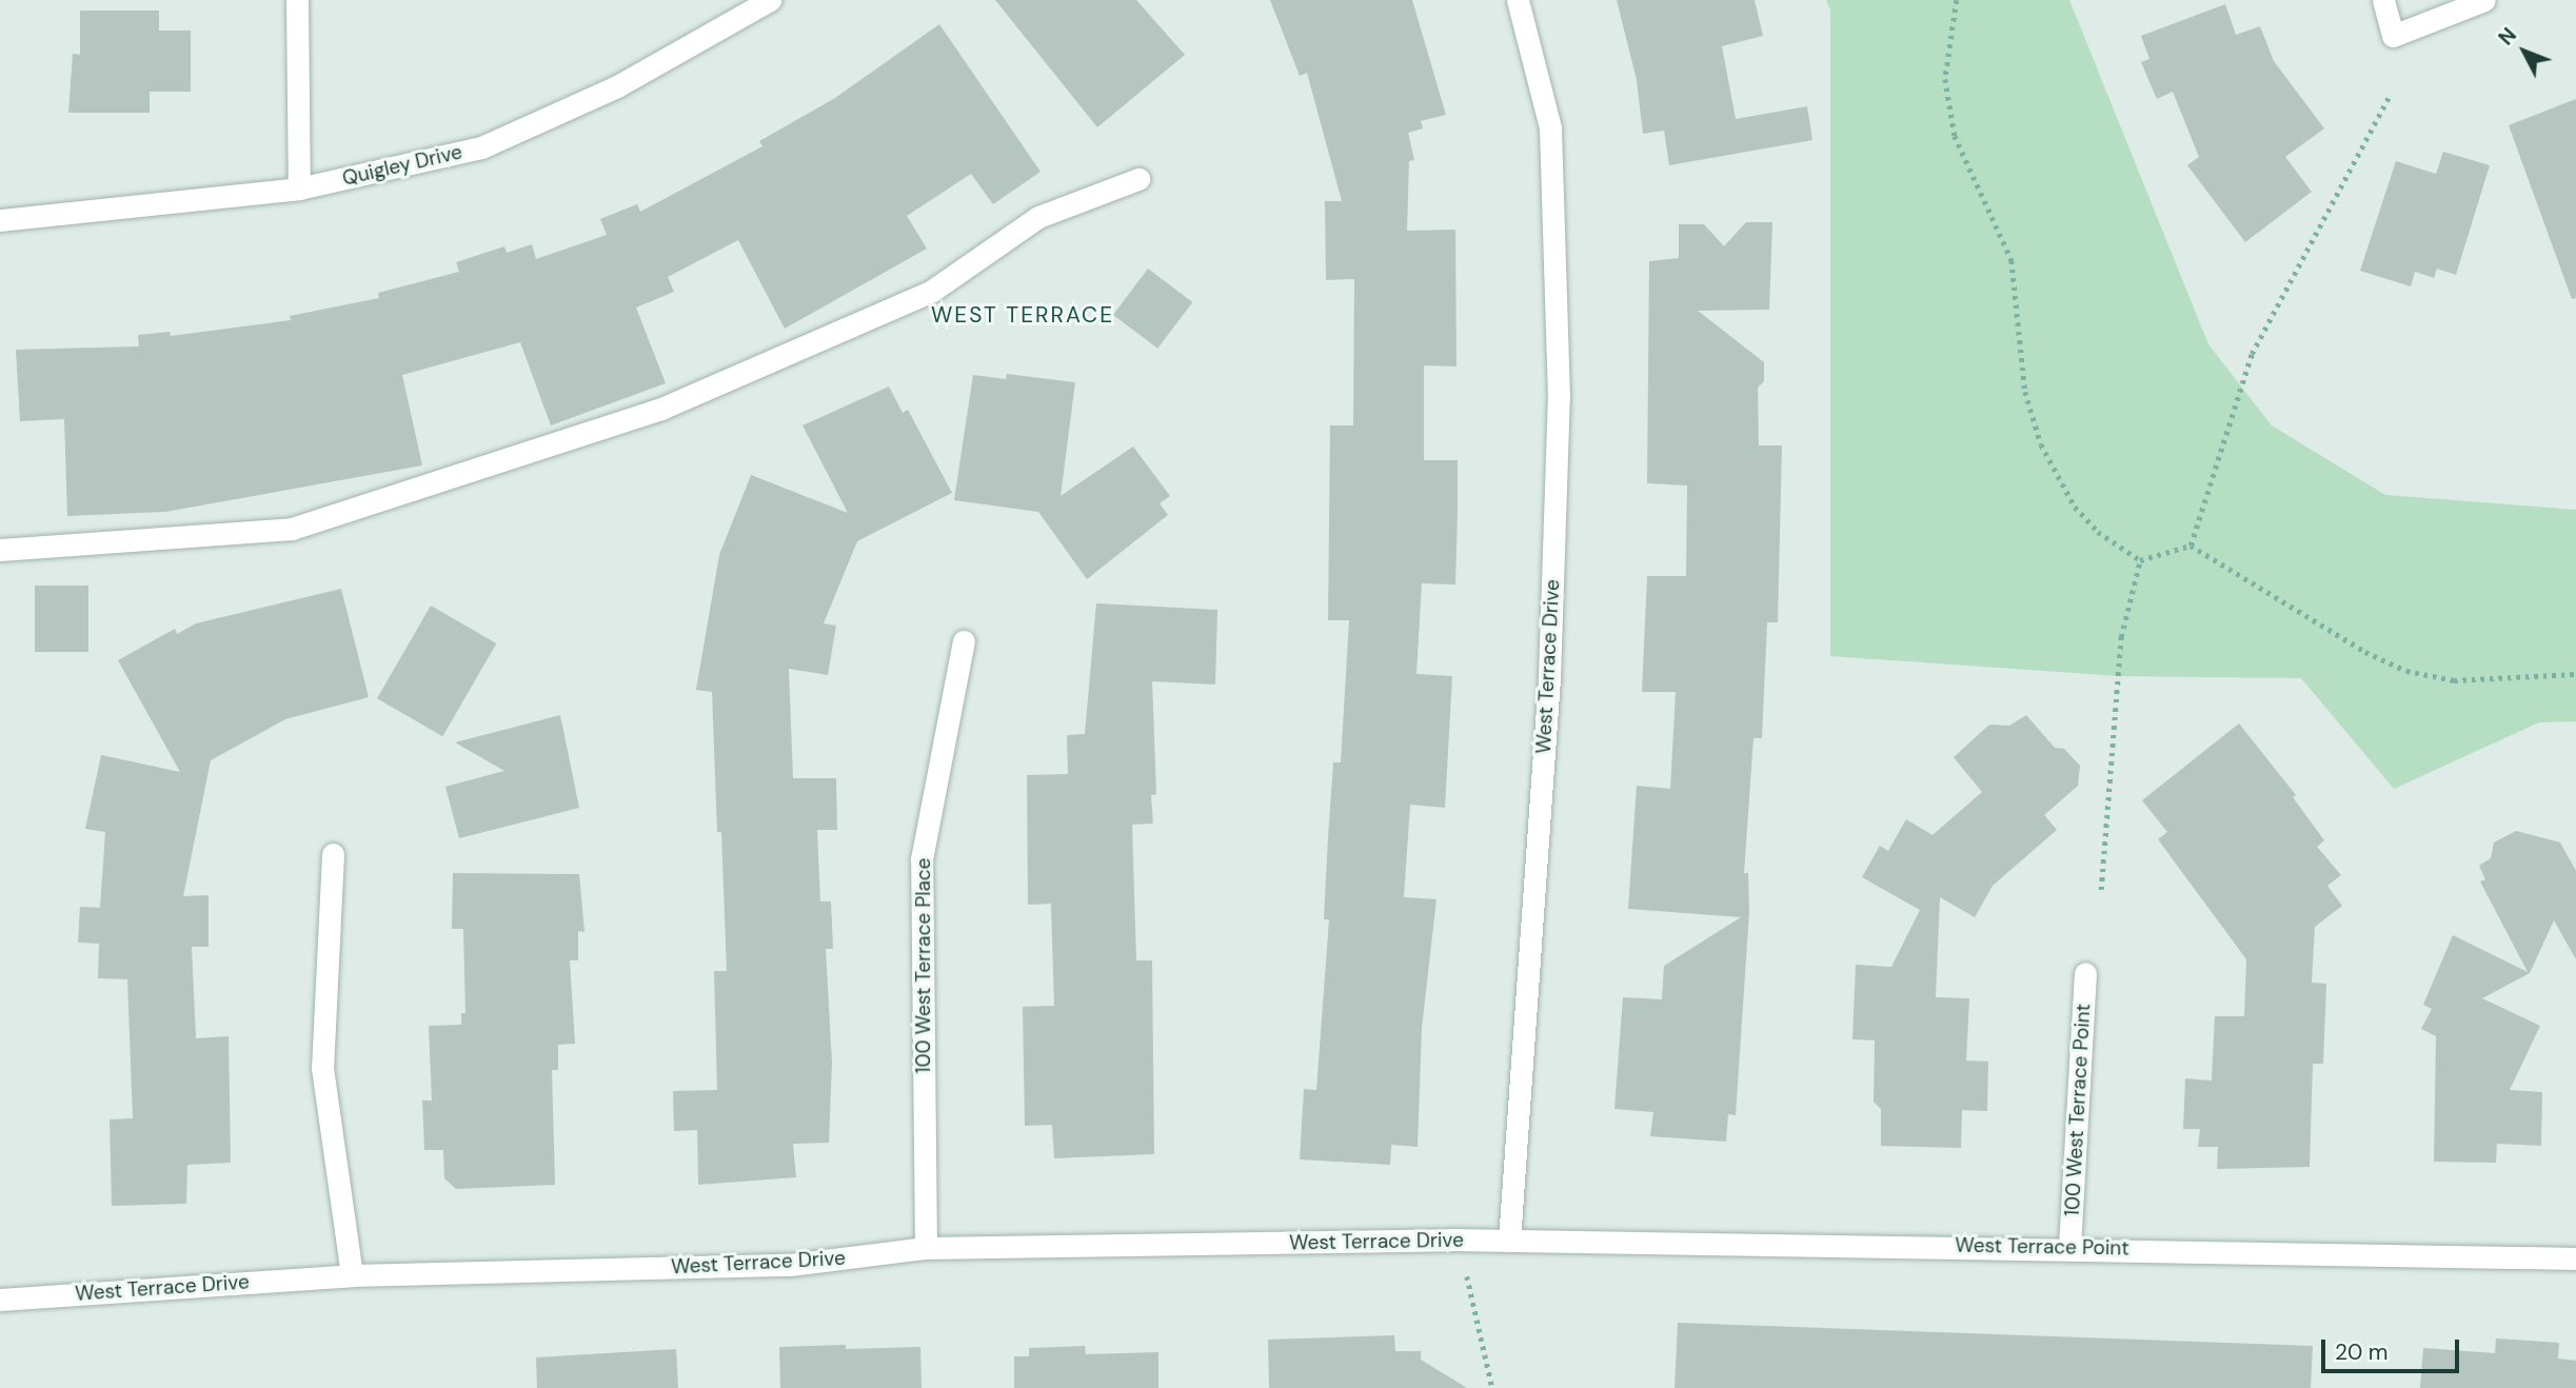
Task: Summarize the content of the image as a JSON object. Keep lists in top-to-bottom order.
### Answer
{
  "streets": {
    "street": [
      "Quigley Drive",
      "West Terrace Drive",
      "100 West Terrace Place",
      "100 West Terrace Point",
      "West Terrace Point"
    ]
  },
  "crossings": [
    ["West Terrace Drive", "100 West Terrace Place"],
    ["West Terrace Drive", "West Terrace Point"],
    ["100 West Terrace Point", "West Terrace Point"]
  ],
  "districts": ["WEST TERRACE"],
  "scale_bar": "20 m",
  "north": "top left"
}
